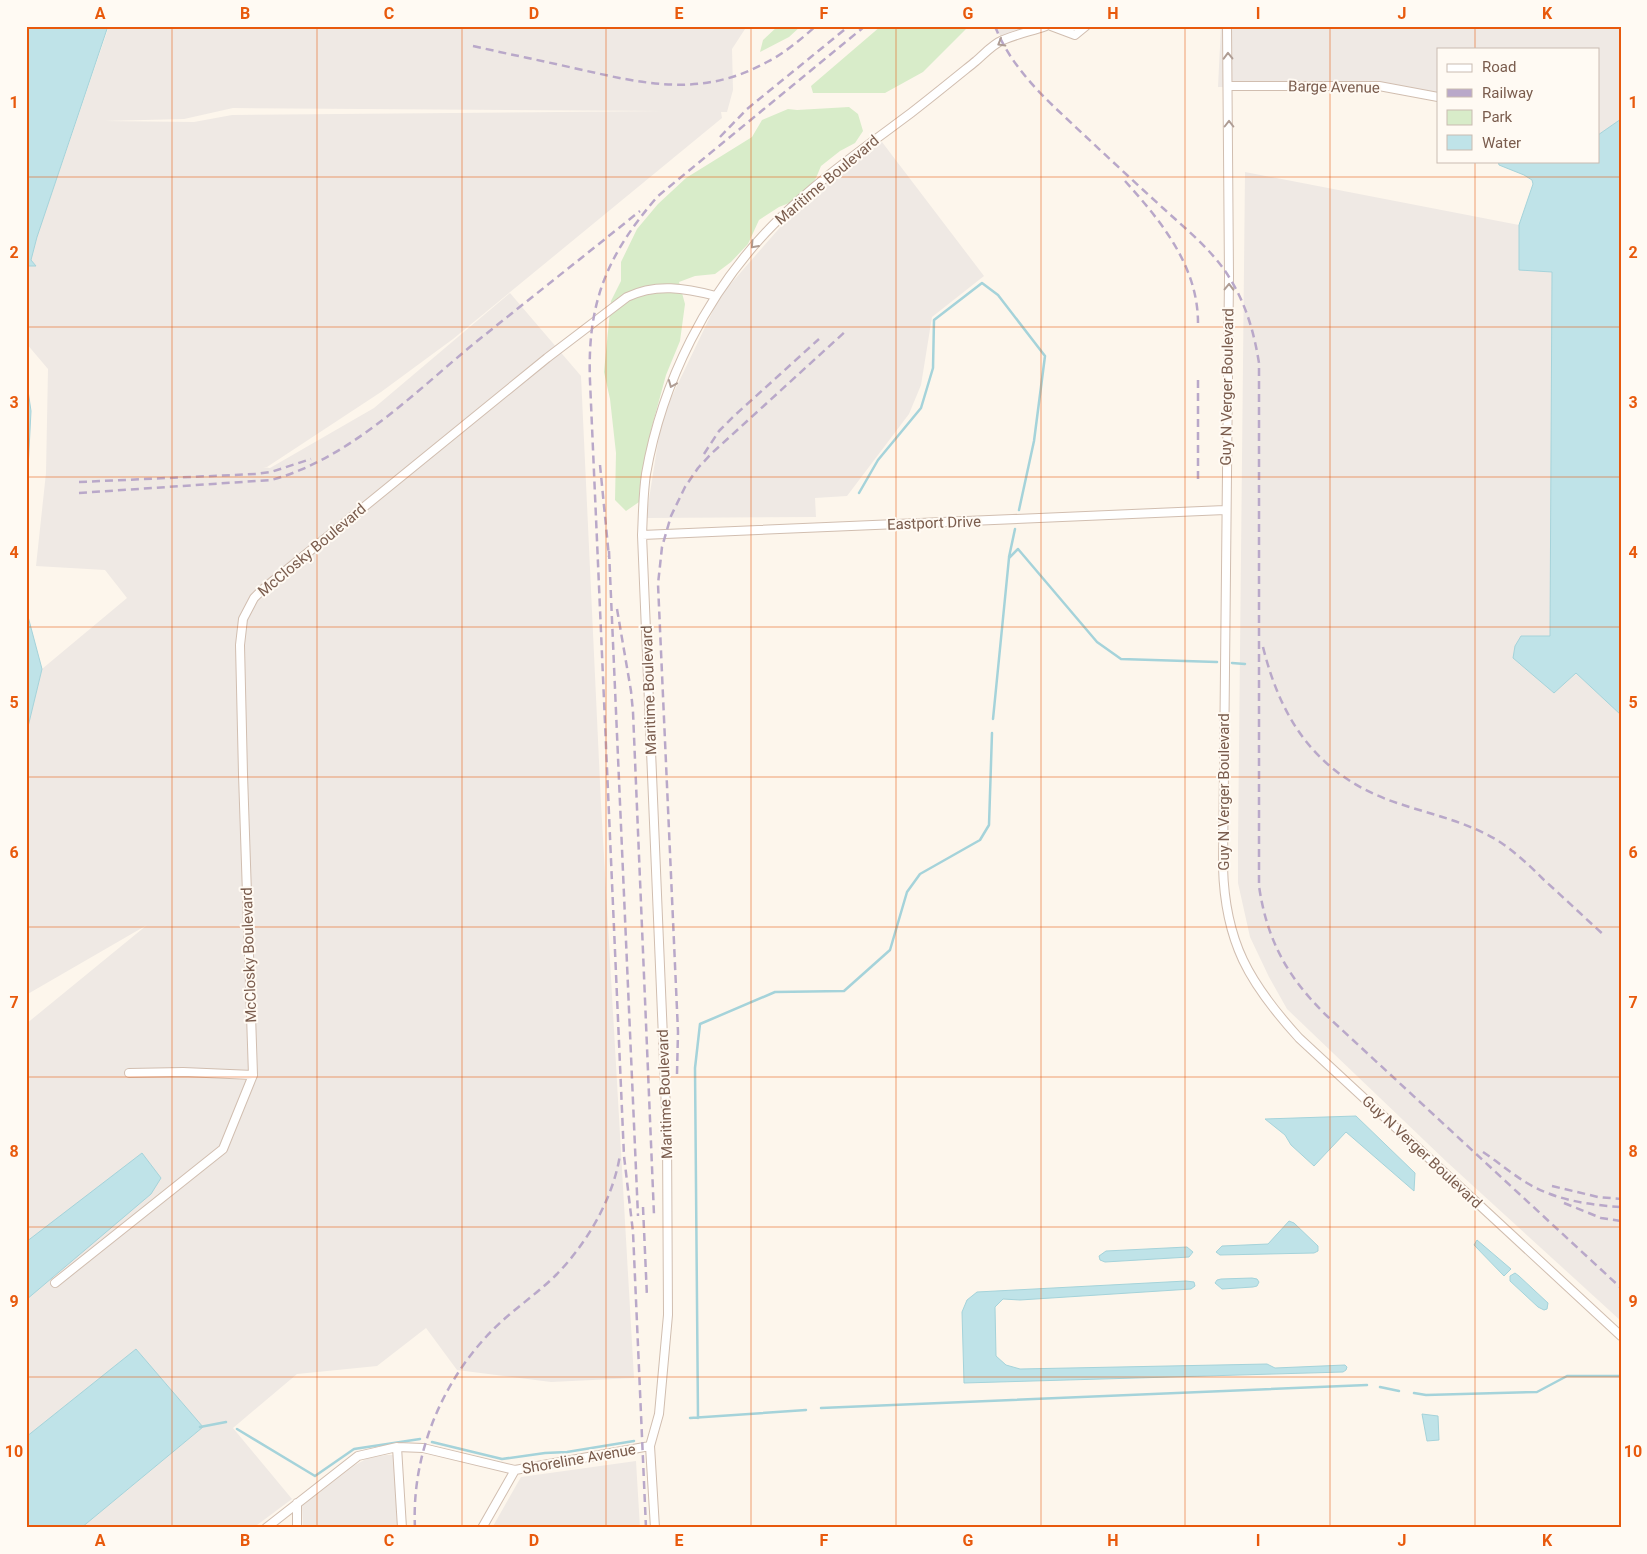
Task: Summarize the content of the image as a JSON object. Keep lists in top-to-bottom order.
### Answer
{
  "streets": {
    "street": [
      "Barge Avenue",
      "Maritime Boulevard",
      "Guy N Verger Boulevard",
      "Eastport Drive",
      "McClosky Boulevard",
      "Shoreline Avenue"
    ]
  },
  "crossings": [
    ["Barge Avenue", "Guy N Verger Boulevard"],
    ["Maritime Boulevard", "Eastport Drive"],
    ["Maritime Boulevard", "McClosky Boulevard"],
    ["Maritime Boulevard", "Shoreline Avenue"],
    ["Guy N Verger Boulevard", "Eastport Drive"]
  ],
  "one_way": ["Maritime Boulevard"],
  "legend": [
    "Road",
    "Railway",
    "Park",
    "Water"
  ],
  "grid": {
    "columns": [
      "A",
      "B",
      "C",
      "D",
      "E",
      "F",
      "G",
      "H",
      "I",
      "J",
      "K"
    ],
    "rows": [
      "1",
      "2",
      "3",
      "4",
      "5",
      "6",
      "7",
      "8",
      "9",
      "10"
    ]
  }
}
